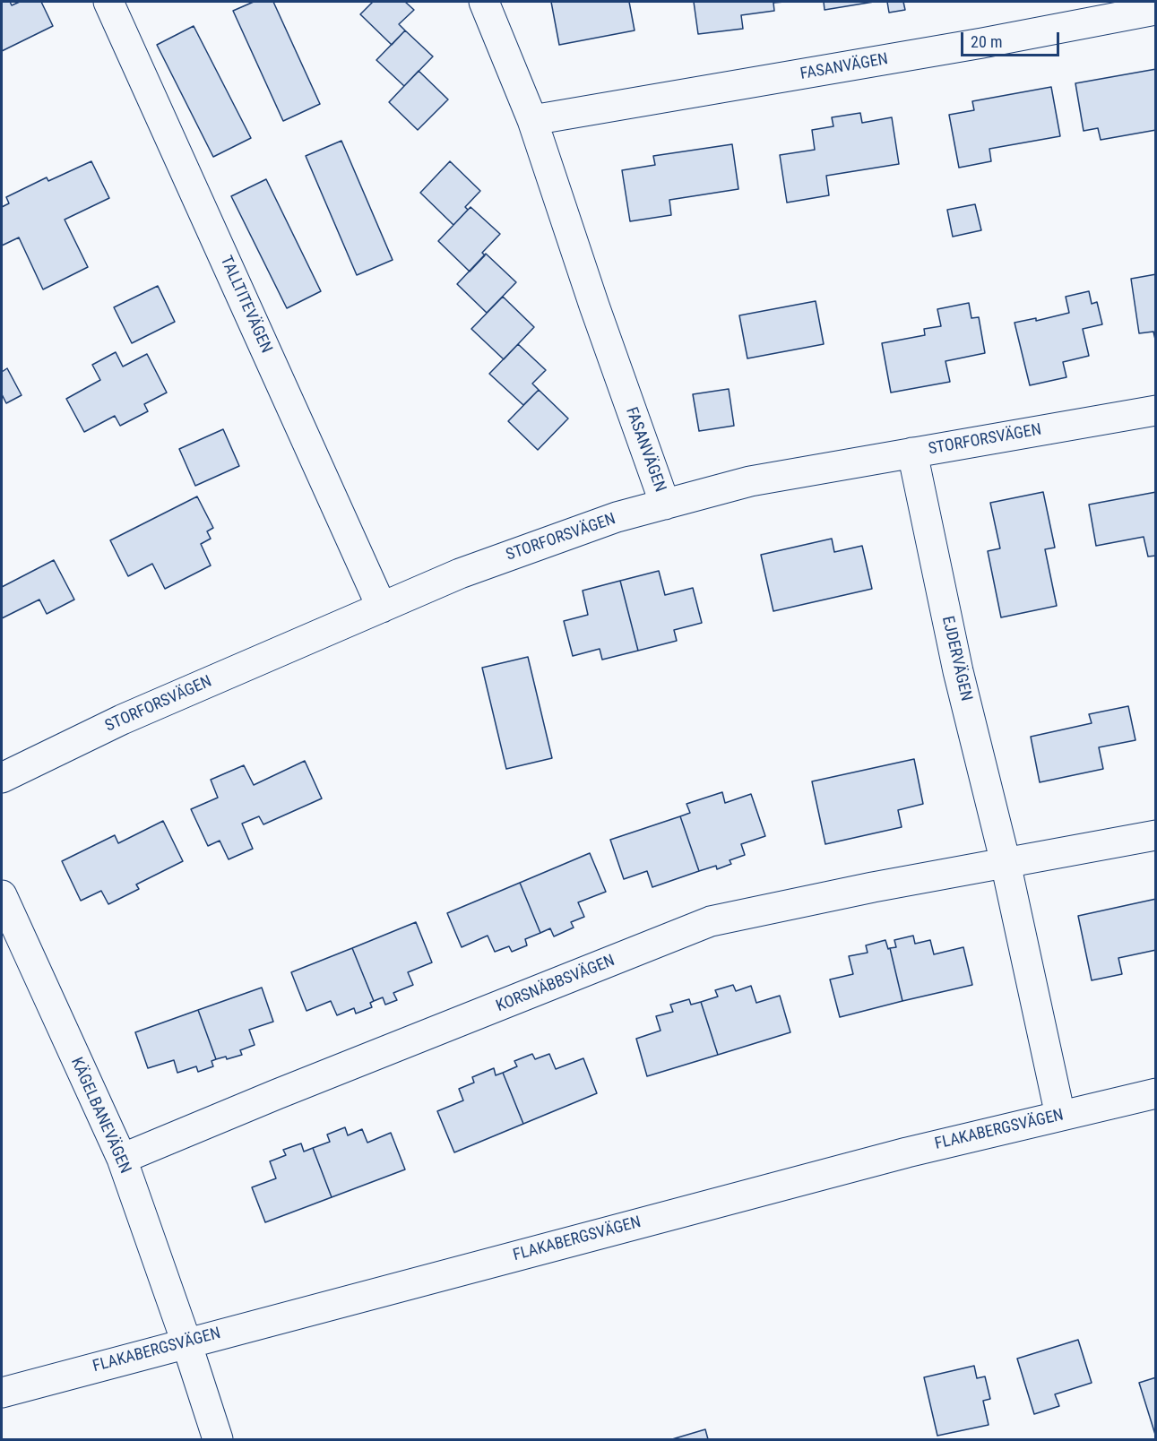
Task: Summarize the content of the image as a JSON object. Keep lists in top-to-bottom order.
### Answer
{
  "streets": {
    "street": [
      "FASANVÄGEN",
      "TALLTITEVÄGEN",
      "STORFORSVÄGEN",
      "EJDERVÄGEN",
      "KORSNÄBBSVÄGEN",
      "KÄGELBANEVÄGEN",
      "FLAKABERGSVÄGEN"
    ]
  },
  "crossings": [
    ["FASANVÄGEN", "STORFORSVÄGEN"],
    ["TALLTITEVÄGEN", "STORFORSVÄGEN"],
    ["STORFORSVÄGEN", "EJDERVÄGEN"],
    ["EJDERVÄGEN", "KORSNÄBBSVÄGEN"],
    ["EJDERVÄGEN", "FLAKABERGSVÄGEN"],
    ["KORSNÄBBSVÄGEN", "KÄGELBANEVÄGEN"],
    ["KÄGELBANEVÄGEN", "FLAKABERGSVÄGEN"]
  ],
  "scale_bar": "20 m"
}
